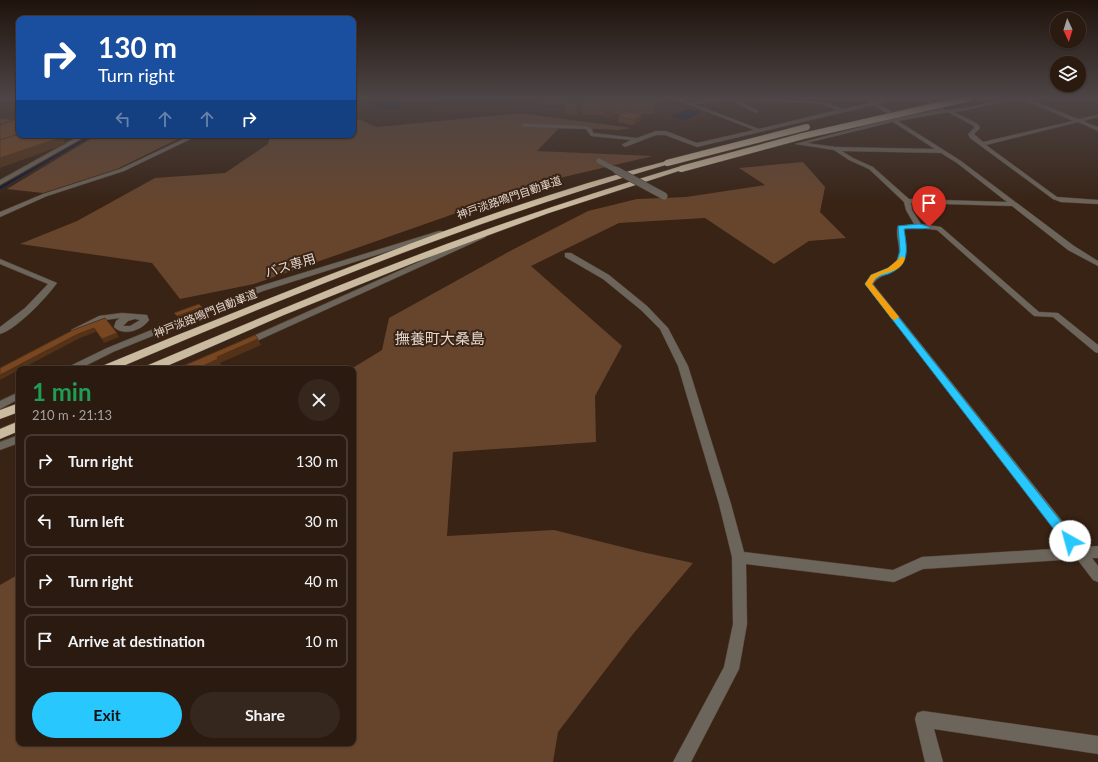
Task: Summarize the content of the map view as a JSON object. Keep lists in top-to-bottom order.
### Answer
{
  "streets": {
    "highway": ["神戸淡路鳴門自動車道"],
    "street": ["バス専用"]
  },
  "crossings": [
    ["神戸淡路鳴門自動車道", "バス専用"]
  ],
  "districts": ["撫養町大桑島"],
  "north": "bottom",
  "page": {
    "turn": ["130 m", "Turn right"],
    "heading": ["1 min", "210 m · 21:13"],
    "list": [
      {
        "name": "Turn right",
        "value": "130 m"
      },
      {
        "name": "Turn left",
        "value": "30 m"
      },
      {
        "name": "Turn right",
        "value": "40 m"
      },
      {
        "name": "Arrive at destination",
        "value": "10 m"
      }
    ],
    "buttons": ["Exit", "Share"]
  }
}
